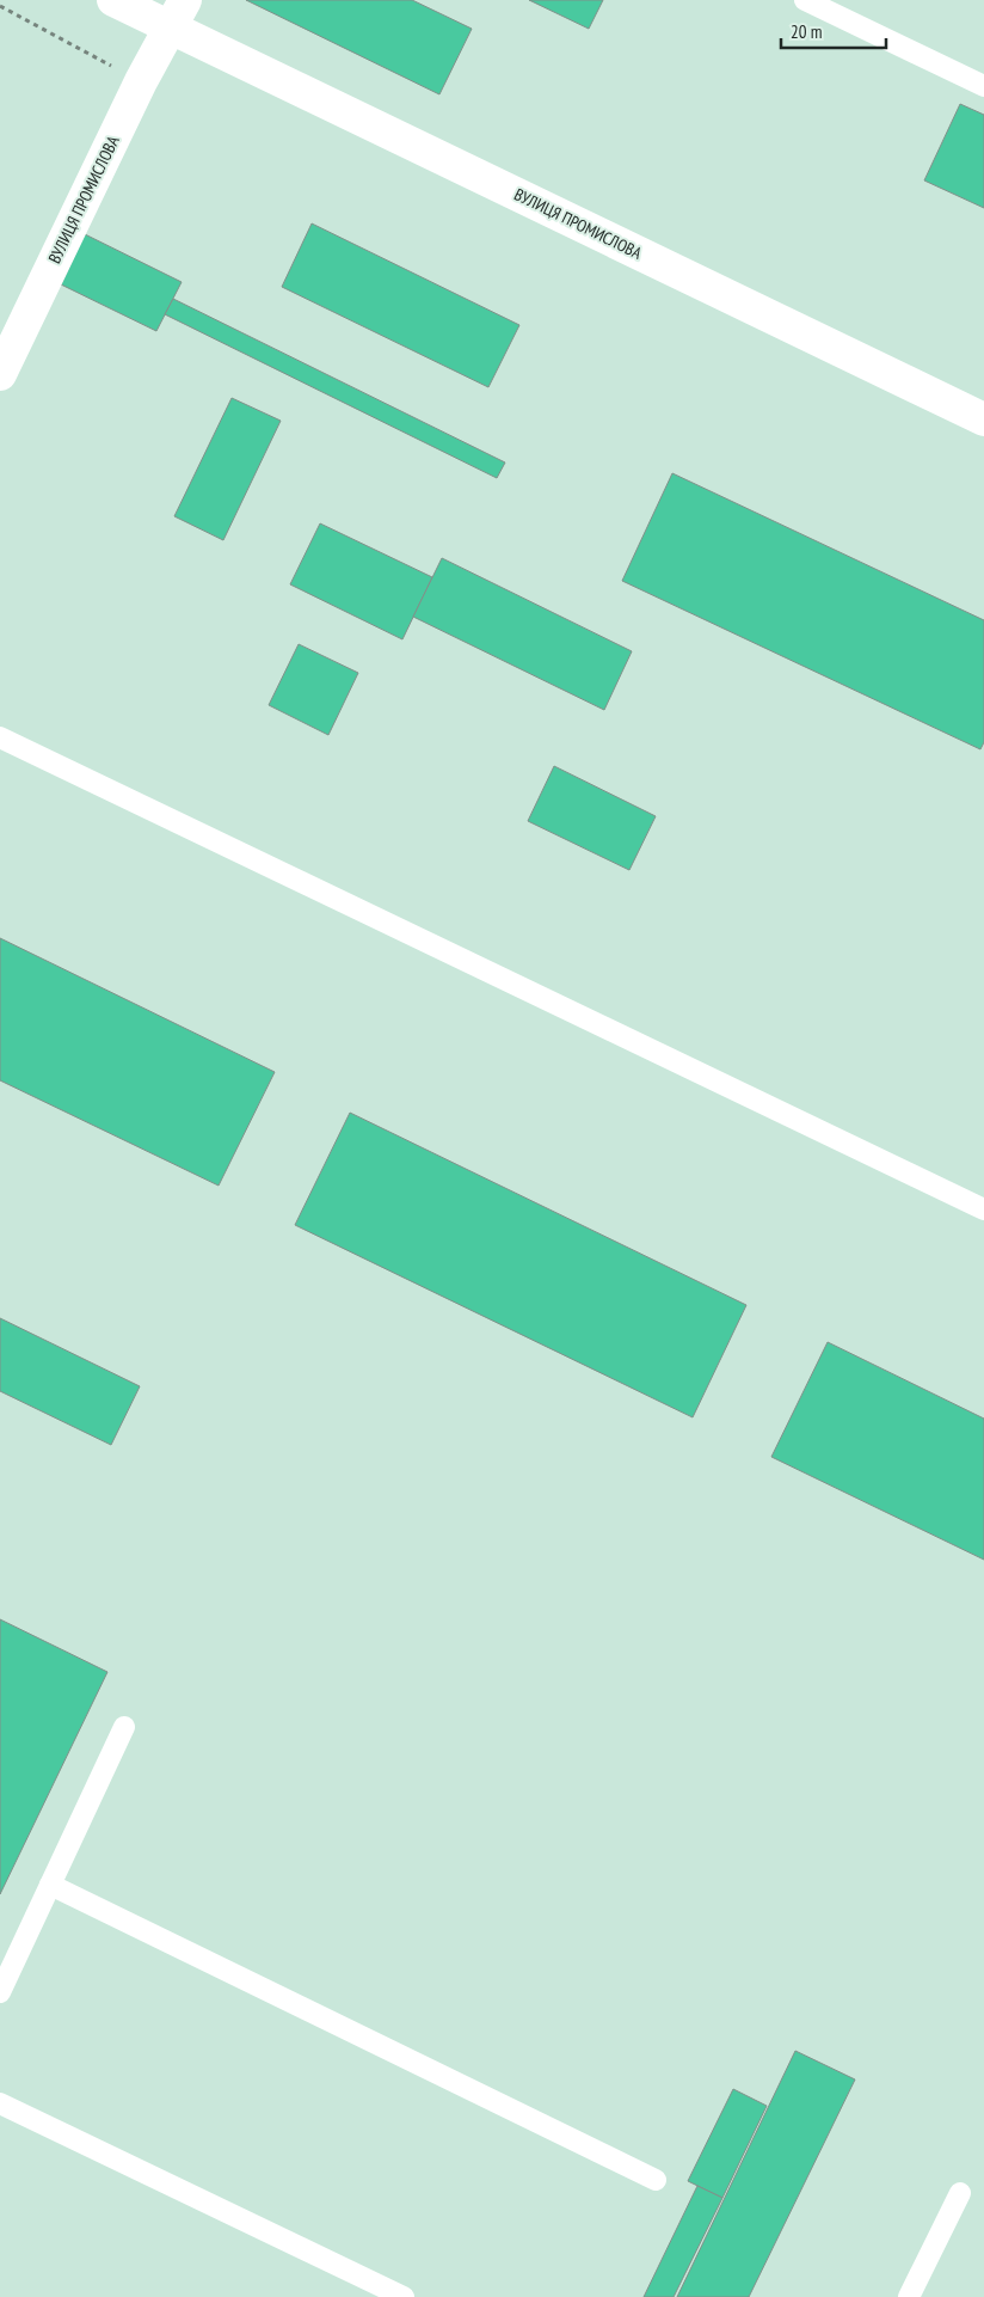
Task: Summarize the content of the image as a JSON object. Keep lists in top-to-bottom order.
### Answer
{
  "streets": {
    "street": ["ВУЛИЦЯ ПРОМИСЛОВА"]
  },
  "scale_bar": "20 m"
}
